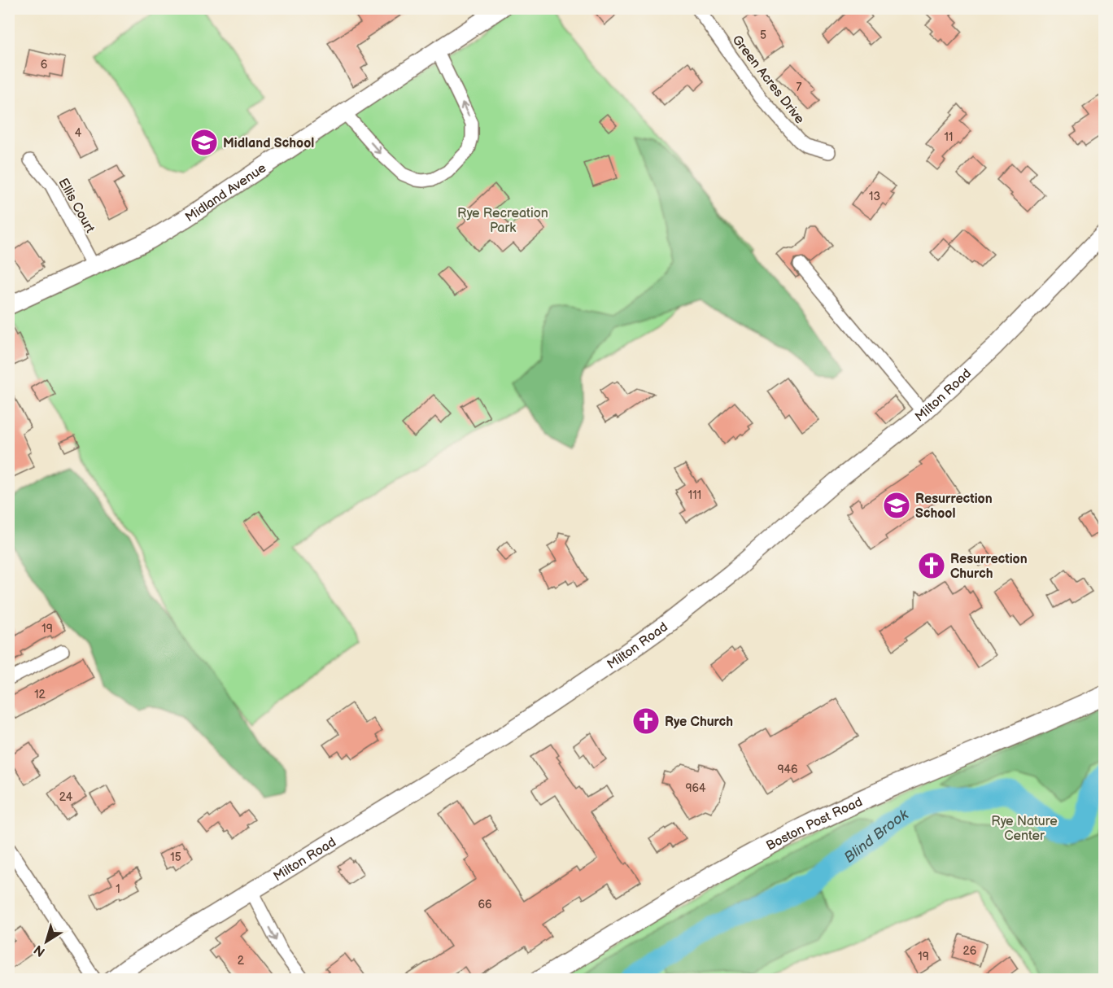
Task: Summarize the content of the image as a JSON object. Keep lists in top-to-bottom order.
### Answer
{
  "streets": {
    "main road": ["Boston Post Road"],
    "street": [
      "Green Acres Drive",
      "Midland Avenue",
      "Ellis Court",
      "Milton Road"
    ]
  },
  "crossings": [
    ["Midland Avenue", "Ellis Court"]
  ],
  "water": ["Blind Brook"],
  "parks": ["Rye Recreation Park", "Rye Nature Center"],
  "places": {
    "school or university": ["Midland School", "Resurrection School"],
    "church": ["Resurrection Church", "Rye Church"]
  },
  "house_numbers": [
    "5",
    "6",
    "7",
    "4",
    "11",
    "13",
    "111",
    "19",
    "12",
    "946",
    "964",
    "24",
    "15",
    "1",
    "66",
    "26",
    "19",
    "2"
  ],
  "north": "bottom left"
}
